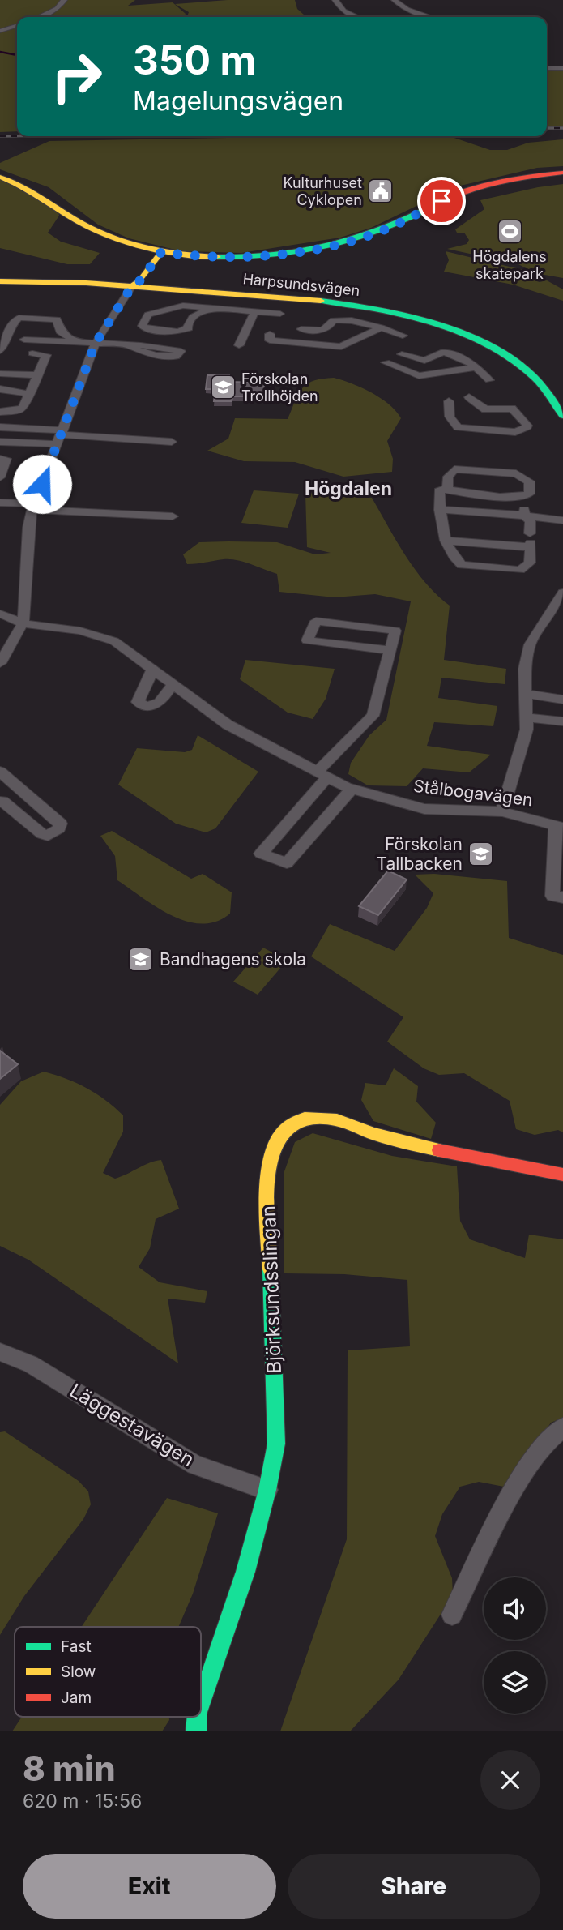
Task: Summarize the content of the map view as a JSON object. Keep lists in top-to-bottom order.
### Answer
{
  "streets": {
    "main road": ["Harpsundsvägen", "Björksundsslingan"],
    "street": ["Stålbogavägen", "Läggestavägen"]
  },
  "crossings": [
    ["Björksundsslingan", "Läggestavägen"]
  ],
  "districts": ["Högdalen"],
  "places": {
    "public building": ["Kulturhuset Cyklopen"],
    "sports": ["Högdalens skatepark"],
    "school or university": ["Förskolan Trollhöjden", "Förskolan Tallbacken", "Bandhagens skola"]
  },
  "legend": ["Fast", "Slow", "Jam"],
  "page": {
    "turn": ["350 m", "Magelungsvägen"],
    "heading": ["8 min", "620 m · 15:56"],
    "buttons": ["Exit", "Share"]
  }
}
